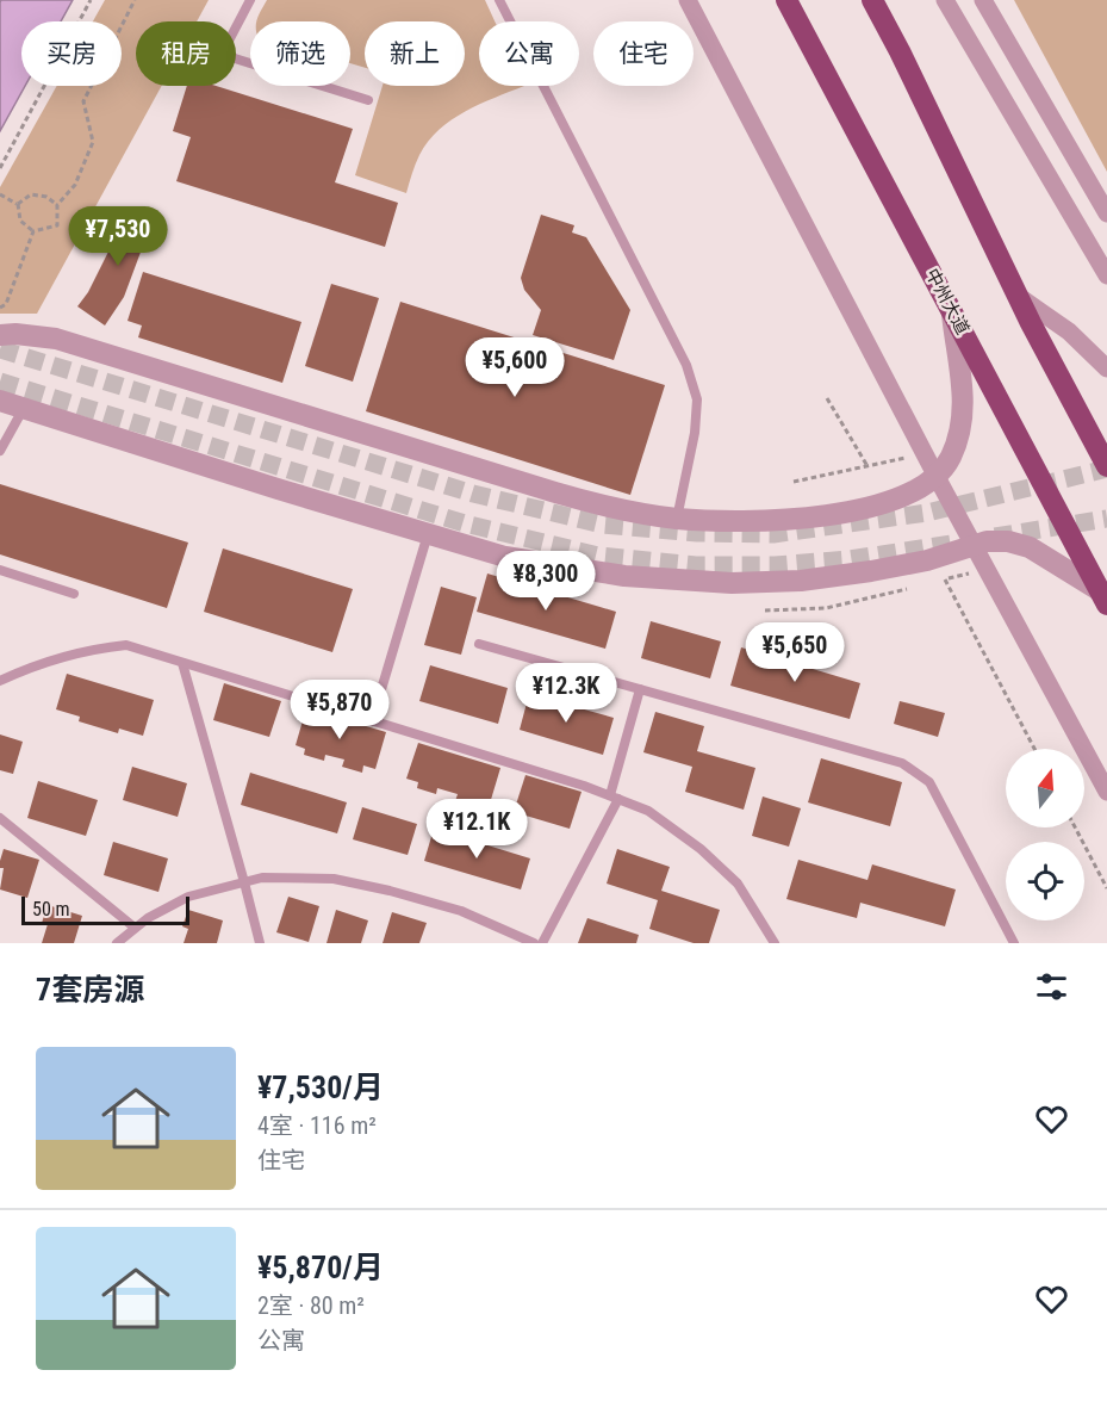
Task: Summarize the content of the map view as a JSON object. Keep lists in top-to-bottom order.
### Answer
{
  "streets": {
    "highway": ["中州大道"]
  },
  "scale_bar": "50 m",
  "north": "top",
  "page": {
    "chip": [
      "买房",
      "租房",
      "筛选",
      "新上",
      "公寓",
      "住宅"
    ],
    "price": [
      "¥7,530",
      "¥5,600",
      "¥8,300",
      "¥5,650",
      "¥12.3K",
      "¥5,870",
      "¥12.1K"
    ],
    "scale": "50 m",
    "heading": "7套房源",
    "list": [
      {
        "name": "¥7,530/月",
        "note": "4室 · 116 m² · 住宅"
      },
      {
        "name": "¥5,870/月",
        "note": "2室 · 80 m² · 公寓"
      }
    ]
  }
}
